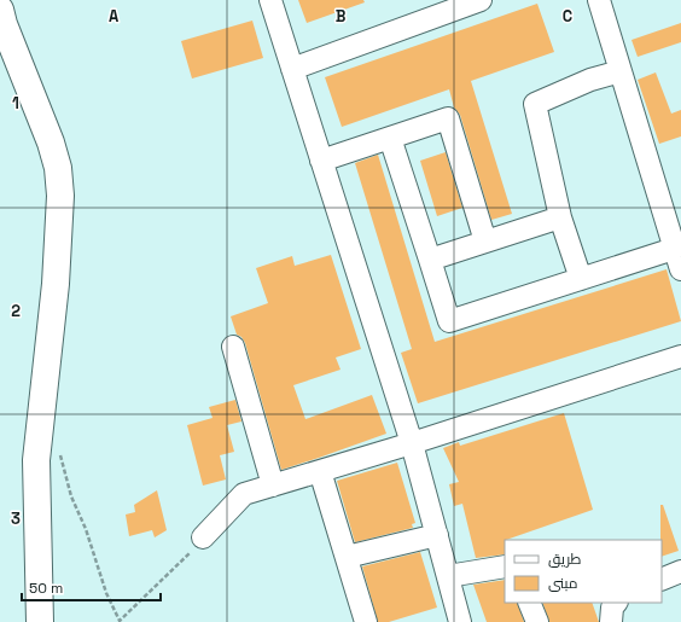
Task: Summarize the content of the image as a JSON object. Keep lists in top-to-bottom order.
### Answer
{
  "legend": ["طريق", "مبنى"],
  "scale_bar": "50 m",
  "grid": {
    "columns": ["A", "B", "C"],
    "rows": ["1", "2", "3"]
  }
}
